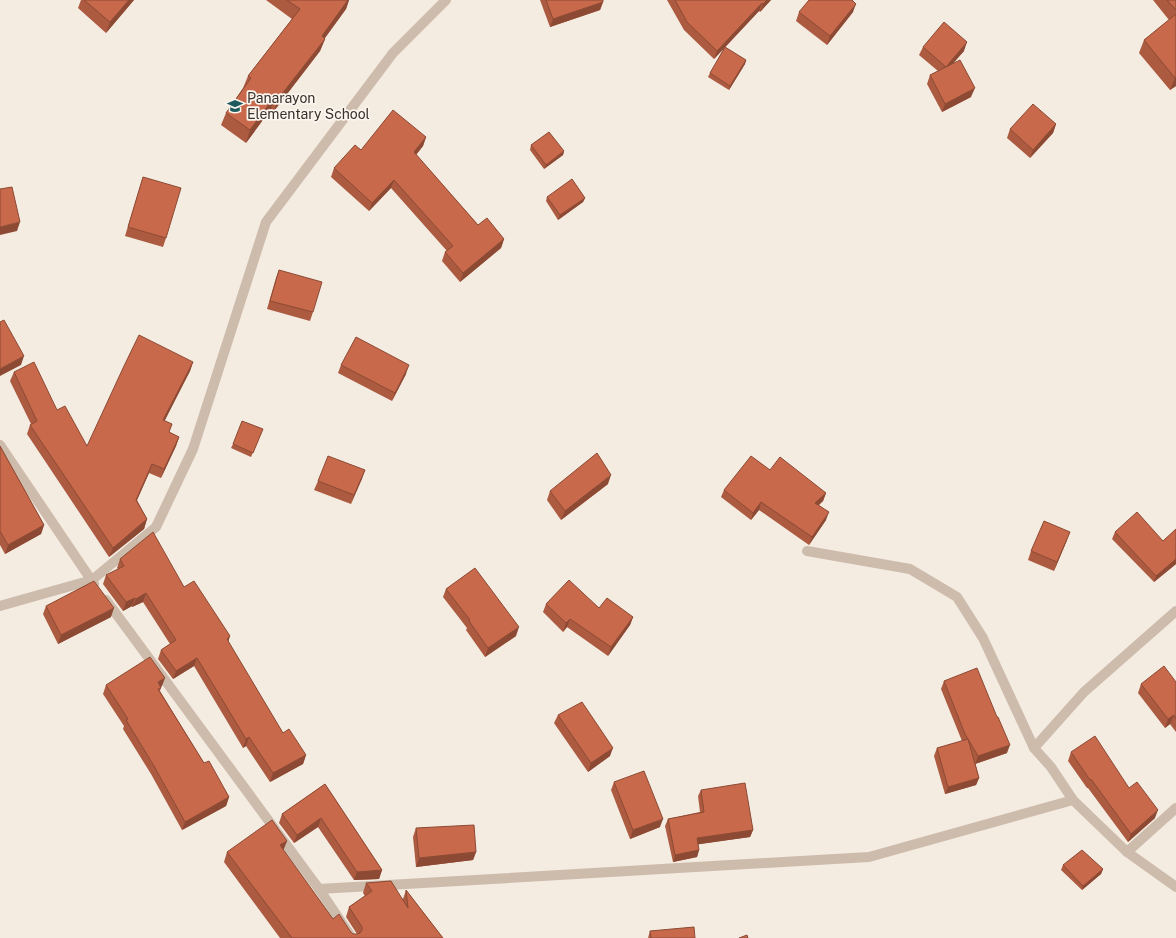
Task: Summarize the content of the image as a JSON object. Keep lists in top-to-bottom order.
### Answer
{
  "places": {
    "school or university": ["Panarayon Elementary School"]
  }
}
